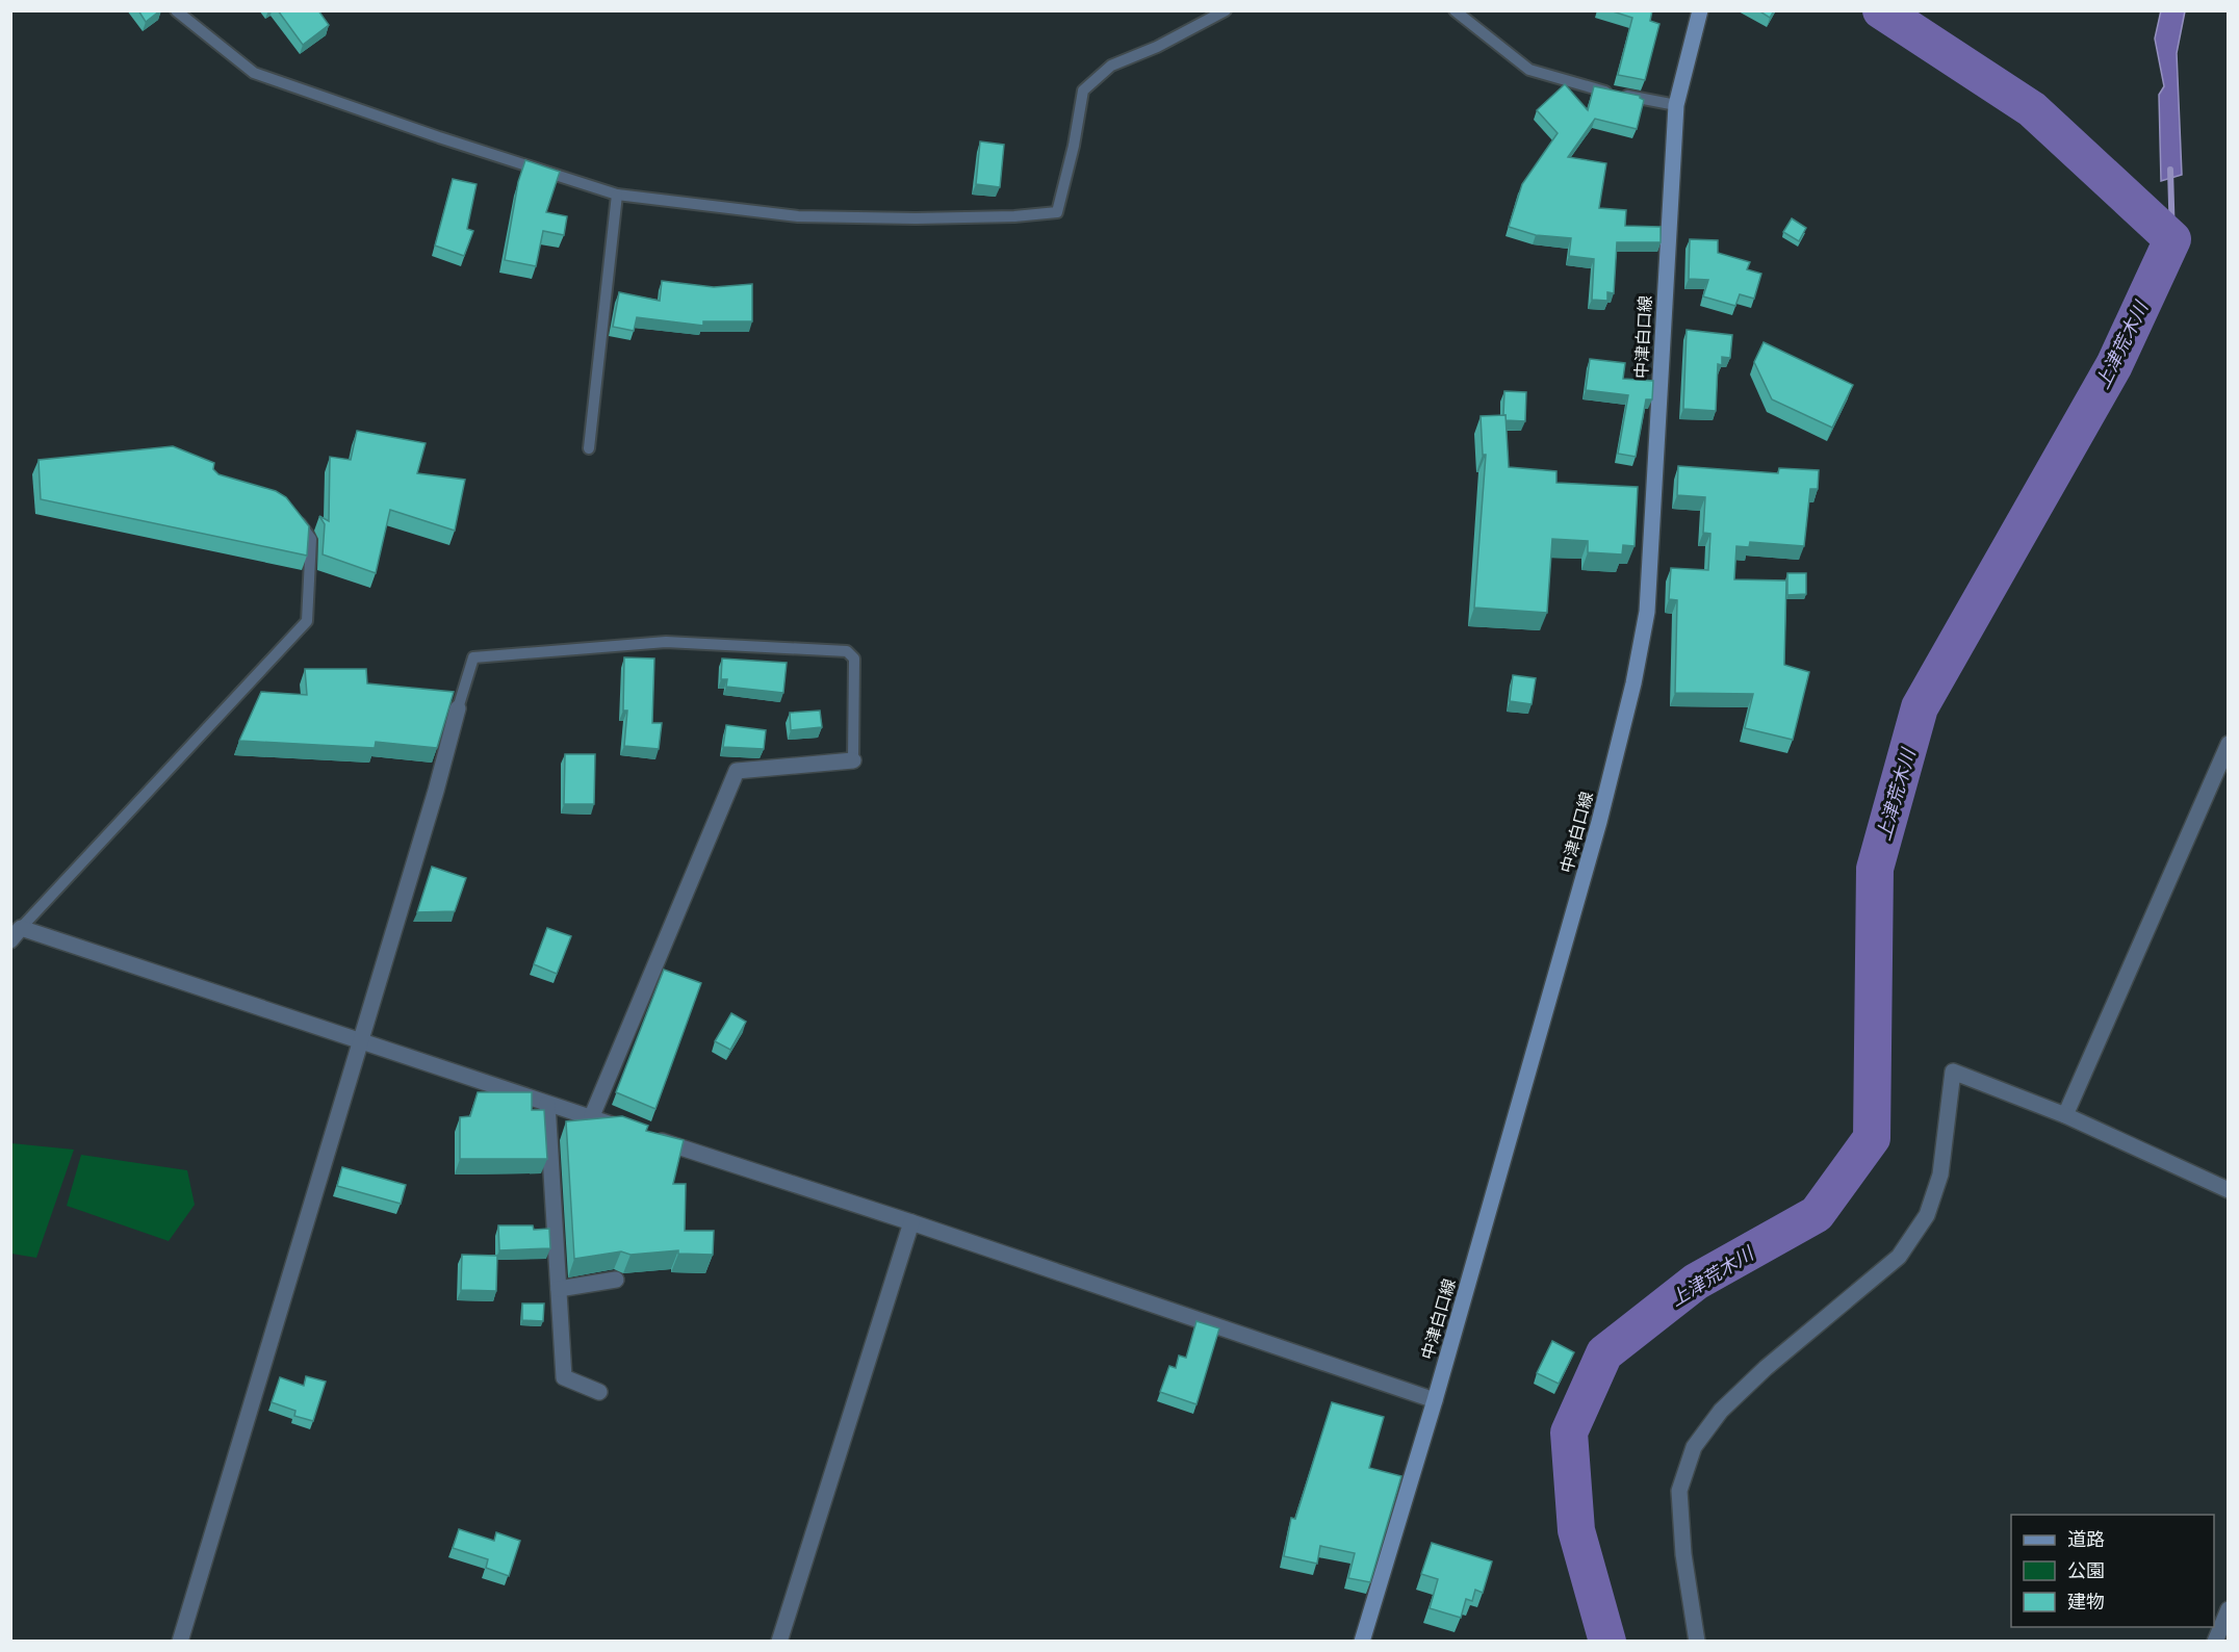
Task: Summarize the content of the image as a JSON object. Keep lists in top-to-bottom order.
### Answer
{
  "streets": {
    "main road": ["中津白口線"]
  },
  "water": ["上津荒木川"],
  "legend": ["道路", "公園", "建物"]
}
